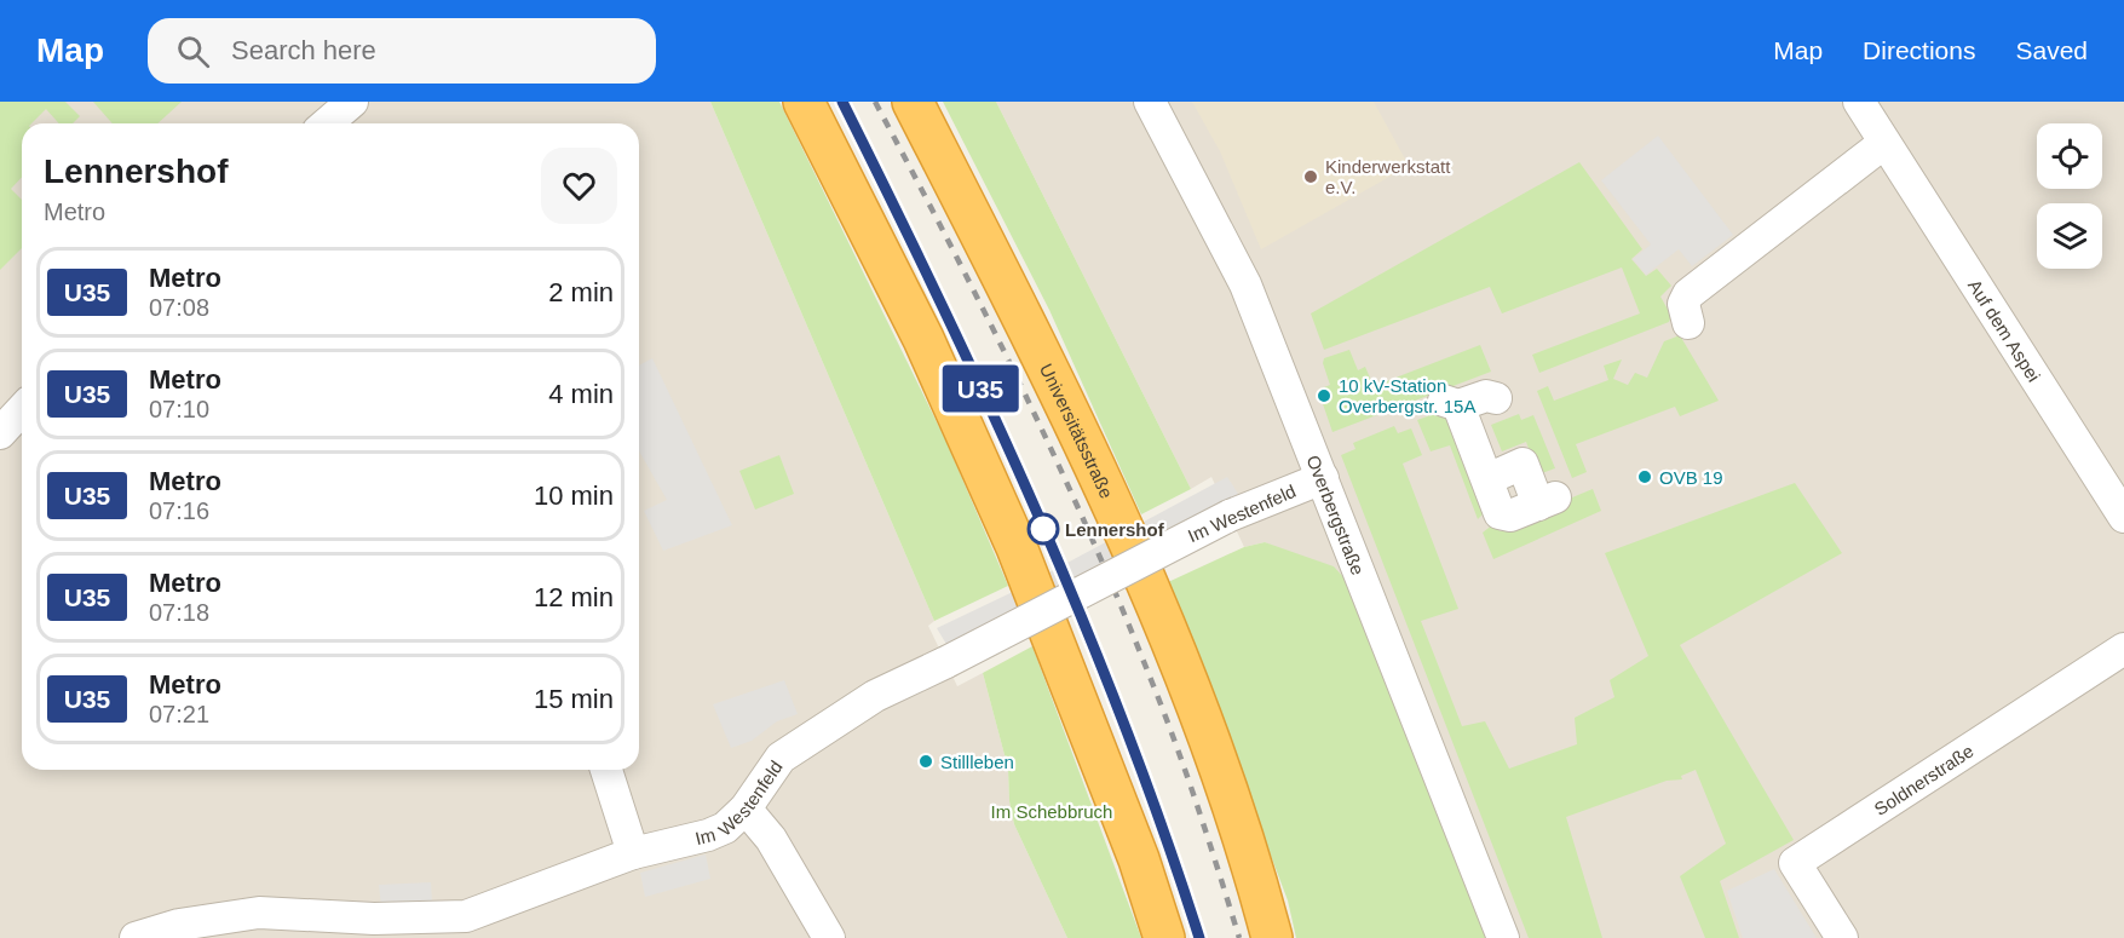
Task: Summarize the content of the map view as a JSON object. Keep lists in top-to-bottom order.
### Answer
{
  "streets": {
    "highway": ["Universitätsstraße"],
    "street": [
      "Auf dem Aspei",
      "Im Westenfeld",
      "Overbergstraße",
      "Soldnerstraße"
    ]
  },
  "crossings": [
    ["Im Westenfeld", "Overbergstraße"]
  ],
  "parks": ["Im Schebbruch"],
  "places": [
    "Kinderwerkstatt e.V.",
    "10 kV-Station Overbergstr. 15A",
    "OVB 19",
    "Lennershof",
    "Stillleben"
  ],
  "lines": ["metro line U35"],
  "page": {
    "header": "Map",
    "search": "Search here",
    "nav": ["Map", "Directions", "Saved"],
    "on_map": "U35",
    "heading": ["Lennershof", "Metro"],
    "list": [
      {
        "mark": "U35",
        "name": "Metro",
        "note": "07:08",
        "value": "2 min"
      },
      {
        "mark": "U35",
        "name": "Metro",
        "note": "07:10",
        "value": "4 min"
      },
      {
        "mark": "U35",
        "name": "Metro",
        "note": "07:16",
        "value": "10 min"
      },
      {
        "mark": "U35",
        "name": "Metro",
        "note": "07:18",
        "value": "12 min"
      },
      {
        "mark": "U35",
        "name": "Metro",
        "note": "07:21",
        "value": "15 min"
      }
    ]
  }
}
